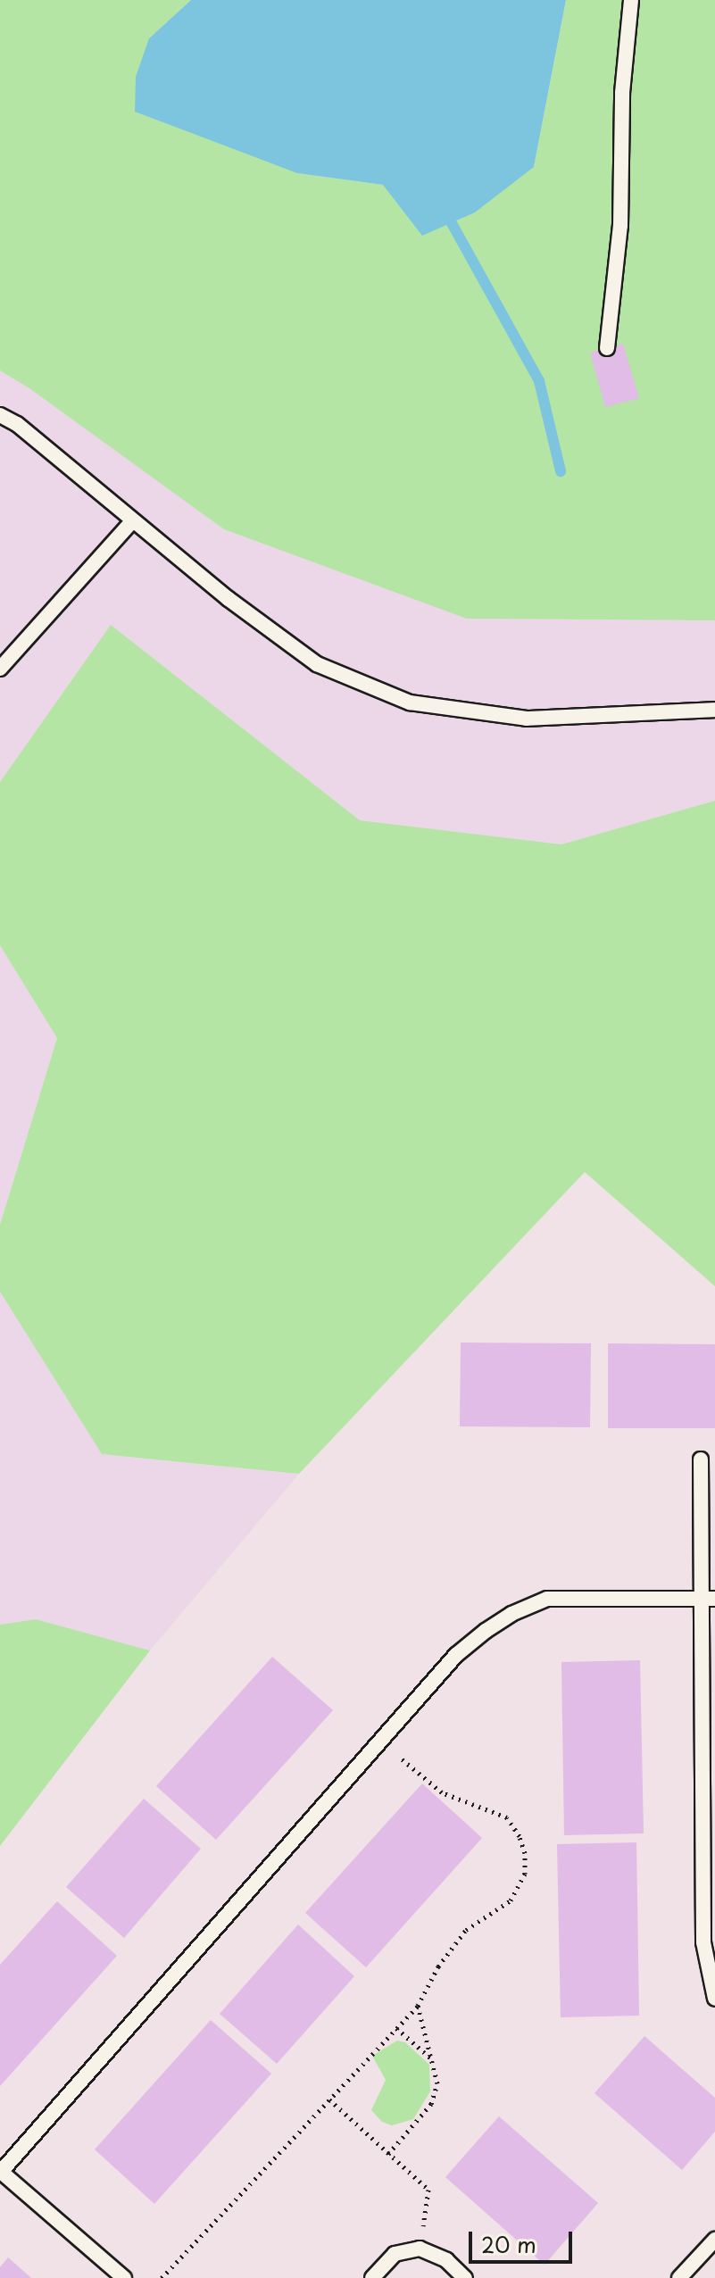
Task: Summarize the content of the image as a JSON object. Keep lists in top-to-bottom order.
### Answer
{
  "scale_bar": "20 m"
}
